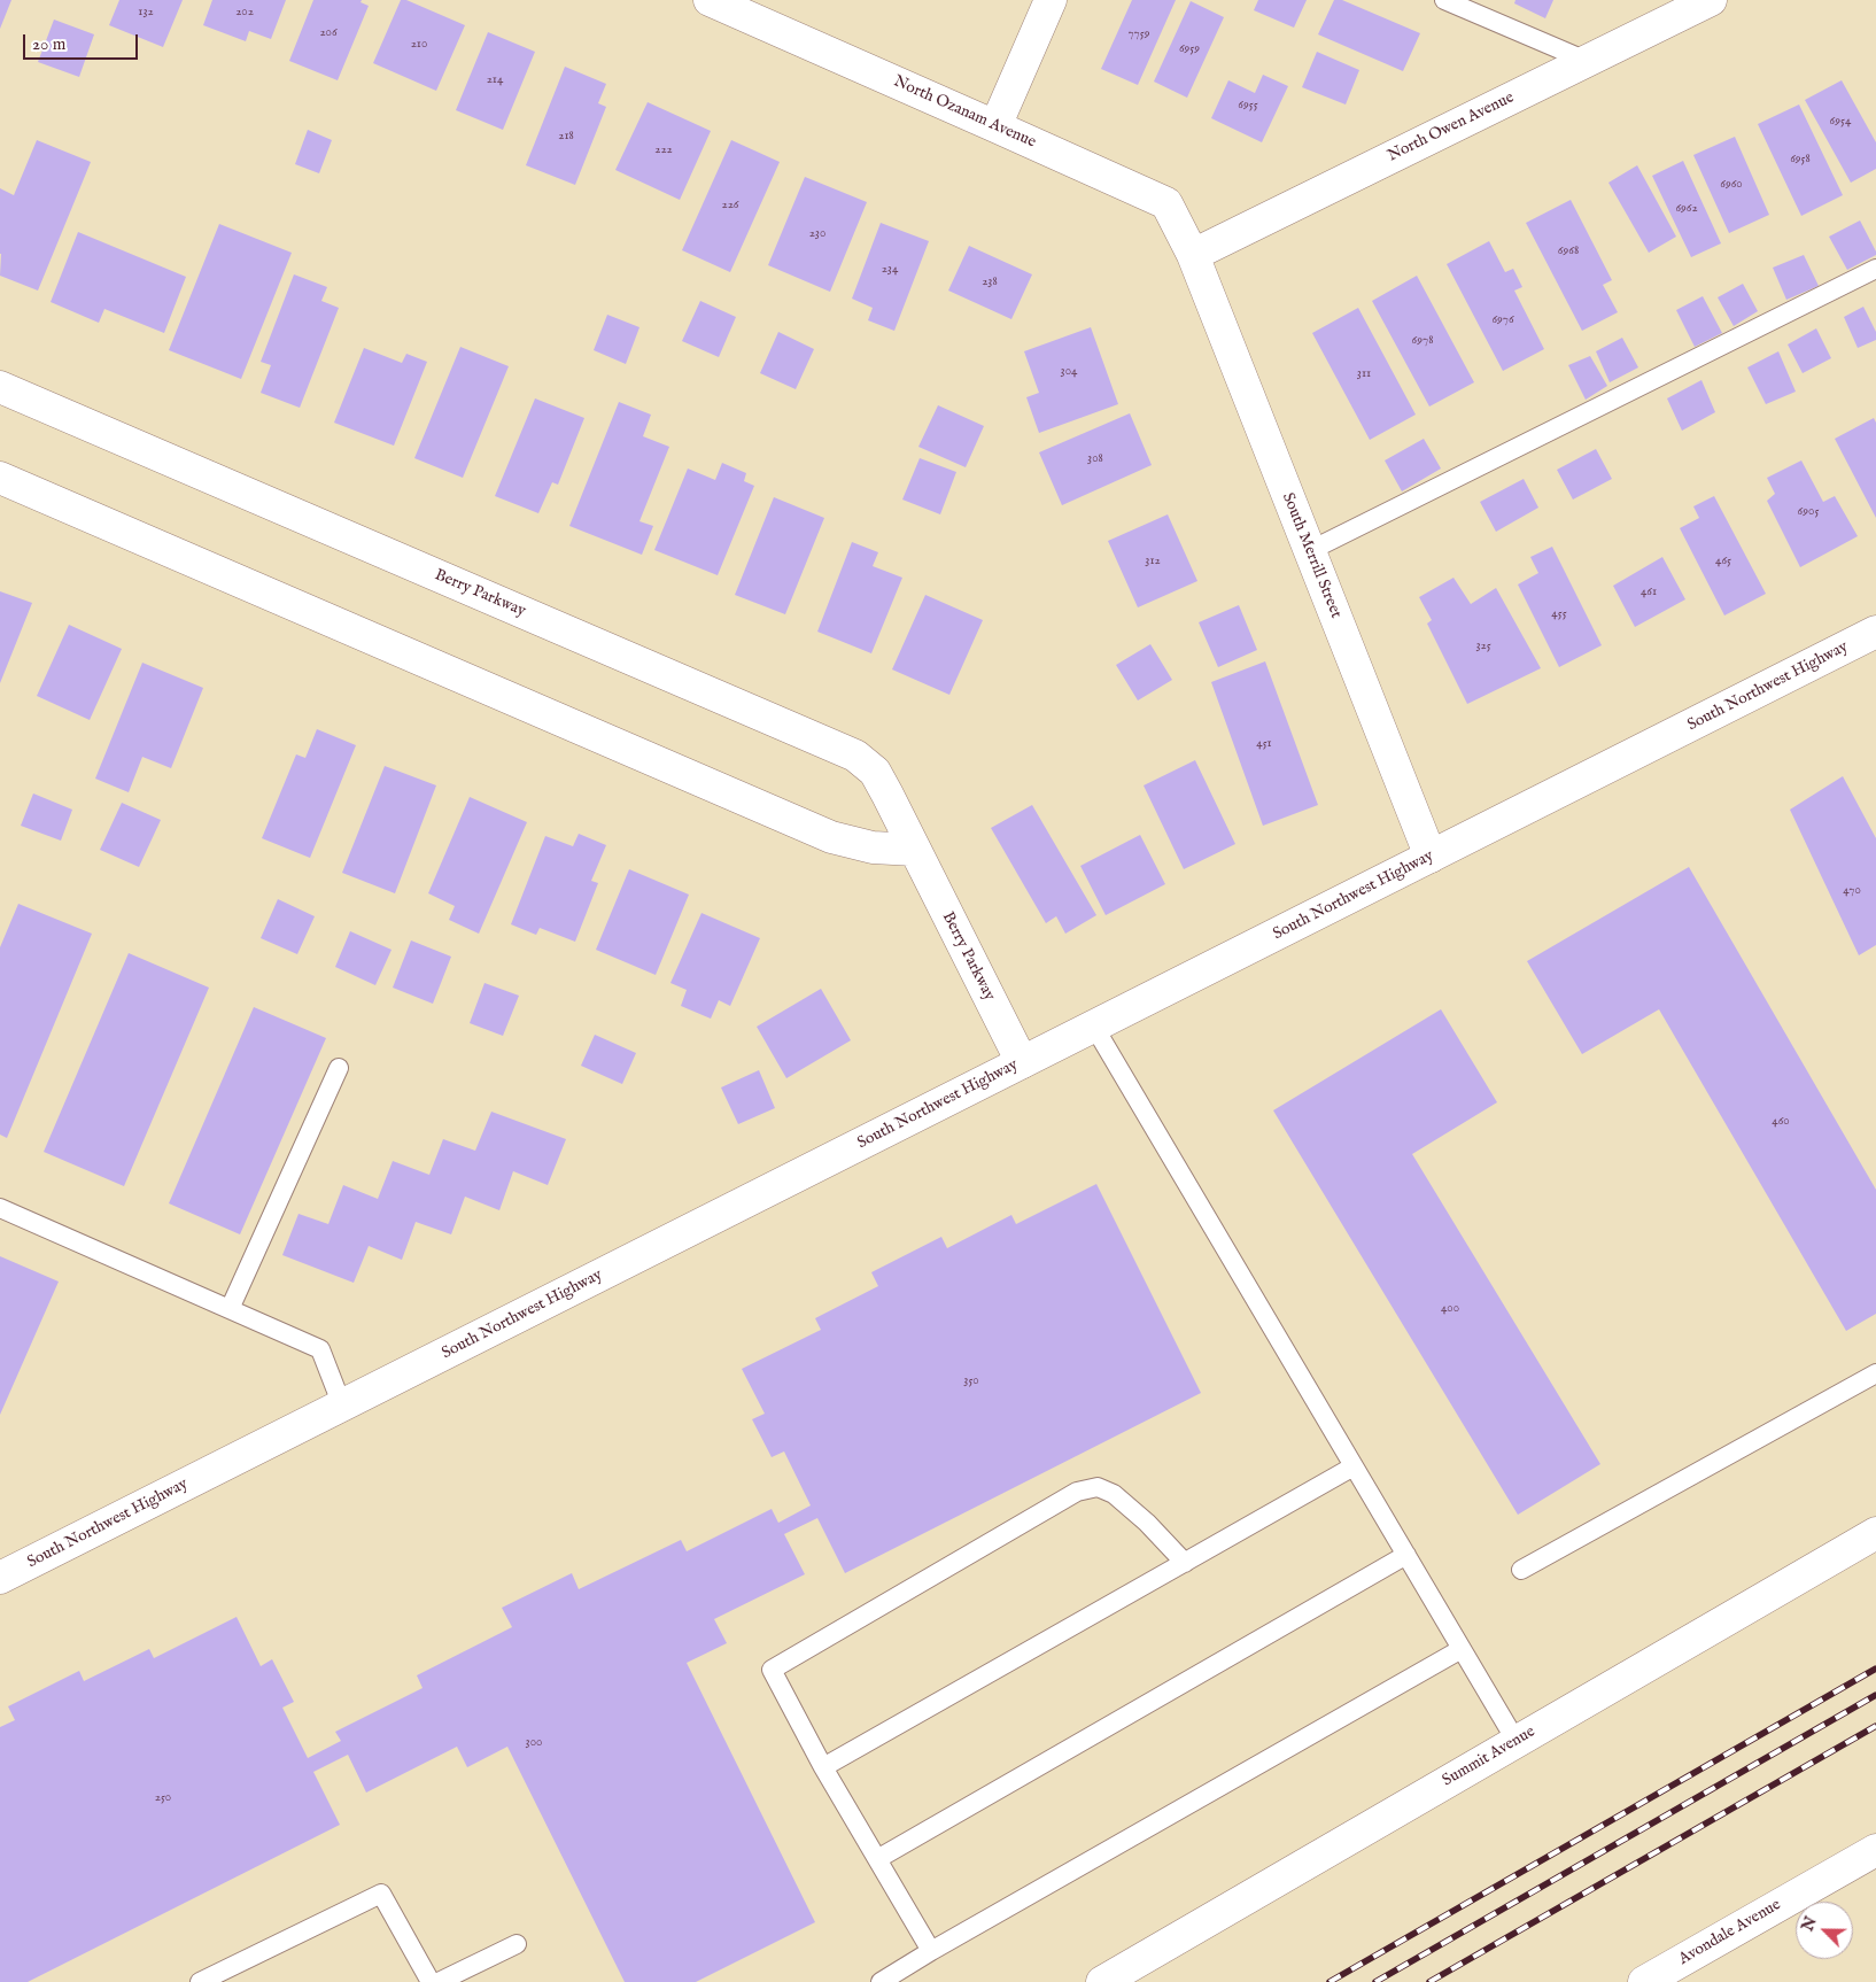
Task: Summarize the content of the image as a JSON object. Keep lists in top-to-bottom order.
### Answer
{
  "streets": {
    "street": [
      "North Ozanam Avenue",
      "North Owen Avenue",
      "South Merrill Street",
      "Berry Parkway",
      "South Northwest Highway",
      "Summit Avenue",
      "Avondale Avenue"
    ]
  },
  "crossings": [
    ["North Ozanam Avenue", "North Owen Avenue"],
    ["North Ozanam Avenue", "South Merrill Street"],
    ["North Owen Avenue", "South Merrill Street"],
    ["South Merrill Street", "South Northwest Highway"],
    ["Berry Parkway", "South Northwest Highway"]
  ],
  "house_numbers": [
    "132",
    "202",
    "206",
    "7759",
    "210",
    "6959",
    "214",
    "6955",
    "6954",
    "218",
    "222",
    "6958",
    "6960",
    "226",
    "6962",
    "230",
    "6968",
    "234",
    "238",
    "6976",
    "6978",
    "304",
    "311",
    "308",
    "6905",
    "312",
    "465",
    "461",
    "455",
    "325",
    "451",
    "470",
    "460",
    "400",
    "350",
    "300",
    "250"
  ],
  "scale_bar": "20 m",
  "north": "top left"
}
